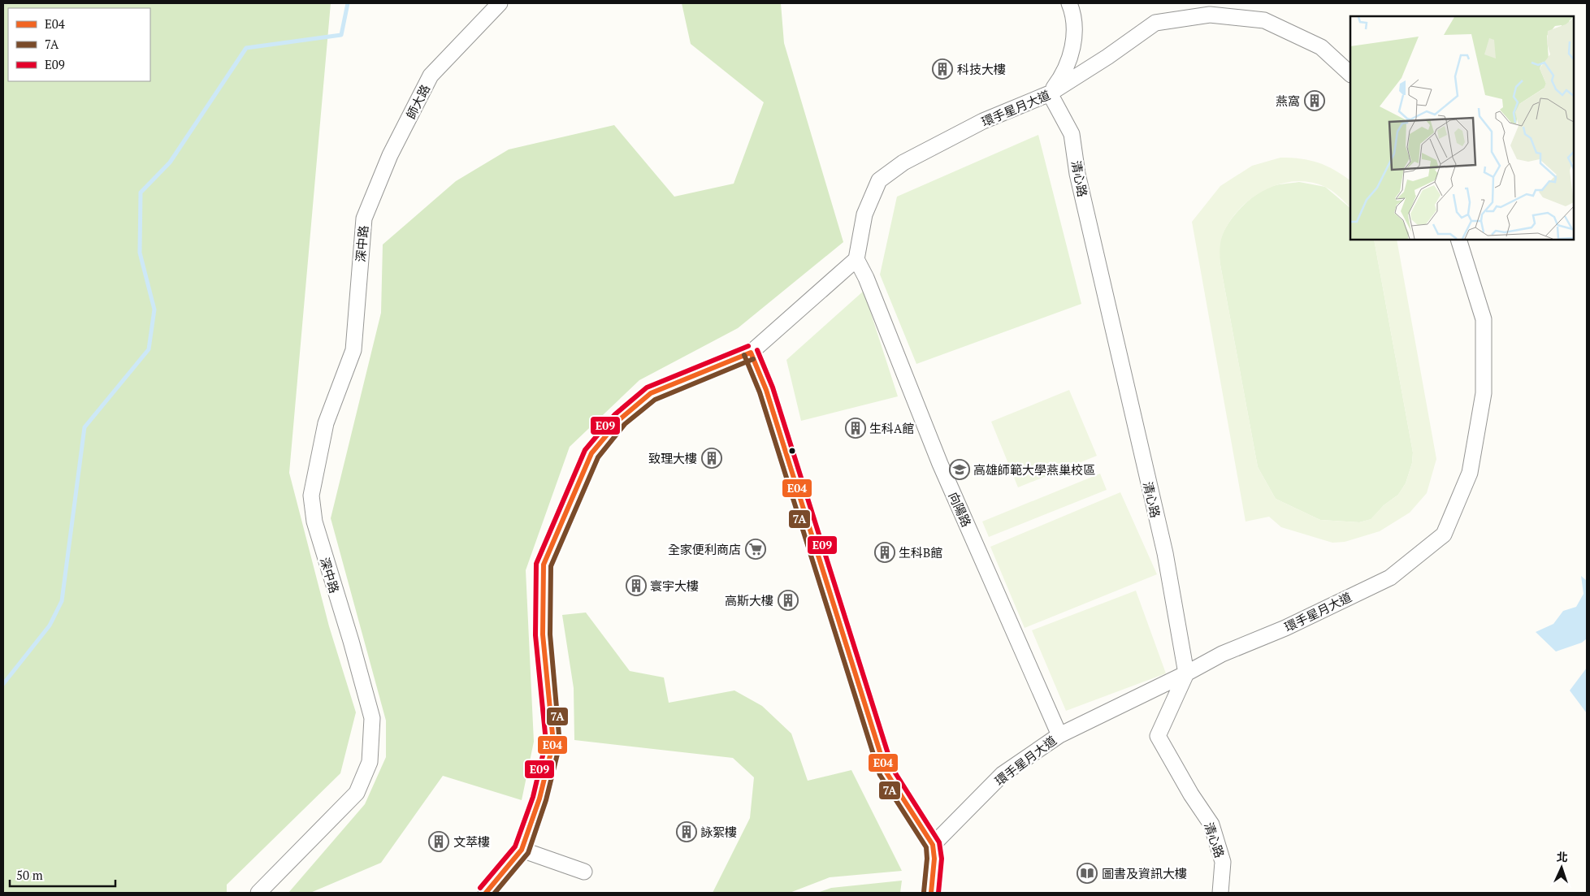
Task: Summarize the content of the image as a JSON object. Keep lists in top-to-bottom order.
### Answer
{
  "streets": {
    "street": [
      "師大路",
      "環手星月大道",
      "清心路",
      "深中路",
      "向陽路"
    ]
  },
  "crossings": [
    ["師大路", "深中路"],
    ["環手星月大道", "清心路"],
    ["環手星月大道", "向陽路"]
  ],
  "places": {
    "building": [
      "科技大樓",
      "燕窩",
      "生科A館",
      "致理大樓",
      "生科B館",
      "寰宇大樓",
      "高斯大樓",
      "詠絮樓",
      "文萃樓"
    ],
    "school or university": ["高雄師範大學燕巢校區"],
    "supermarket": ["全家便利商店"],
    "library": ["圖書及資訊大樓"]
  },
  "lines": ["transit line E09", "transit line E04", "transit line 7A"],
  "legend": ["E04", "7A", "E09"],
  "scale_bar": "50 m",
  "north": "top"
}
